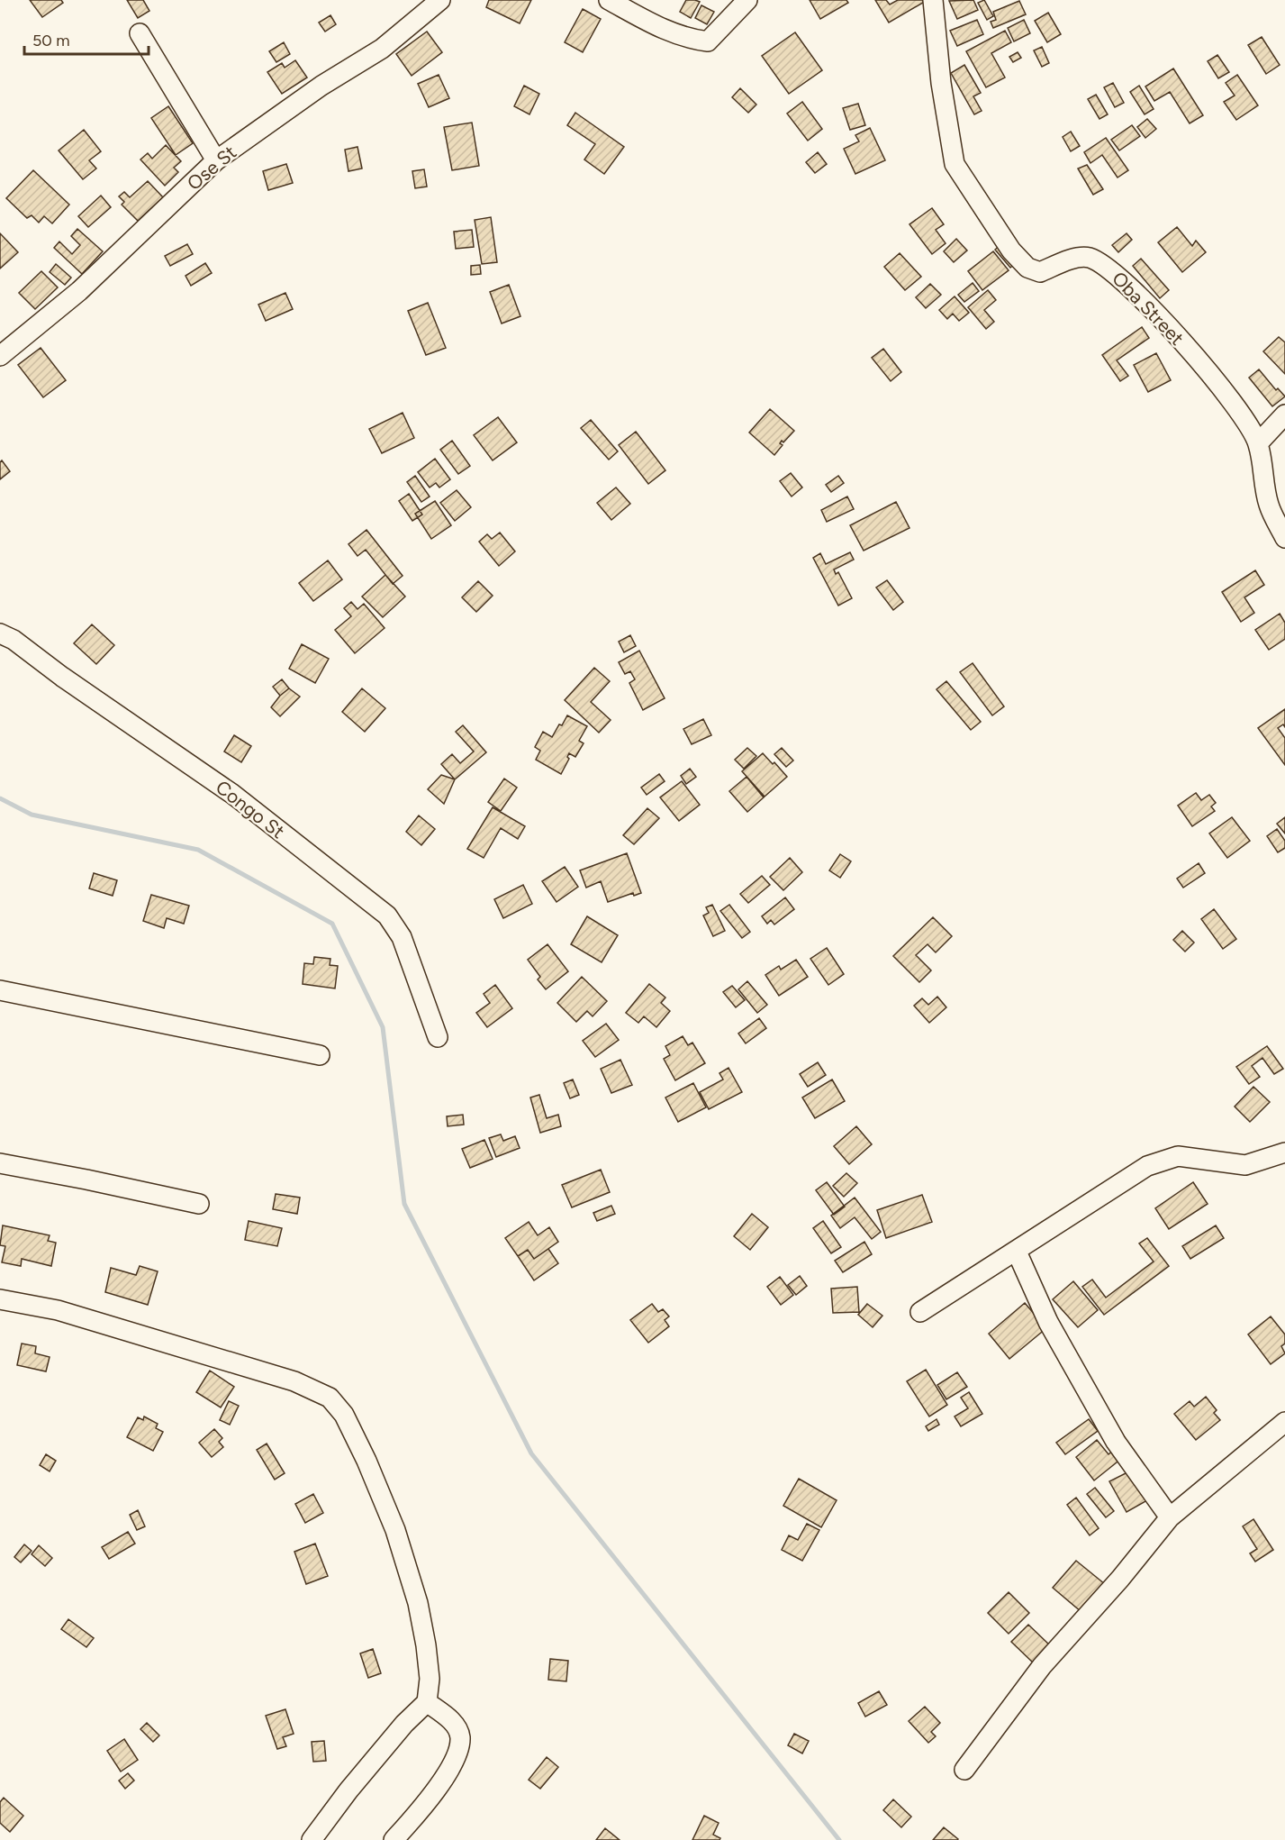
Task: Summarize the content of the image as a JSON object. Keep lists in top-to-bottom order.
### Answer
{
  "streets": {
    "street": ["Ose St", "Oba Street", "Congo St"]
  },
  "scale_bar": "50 m"
}
